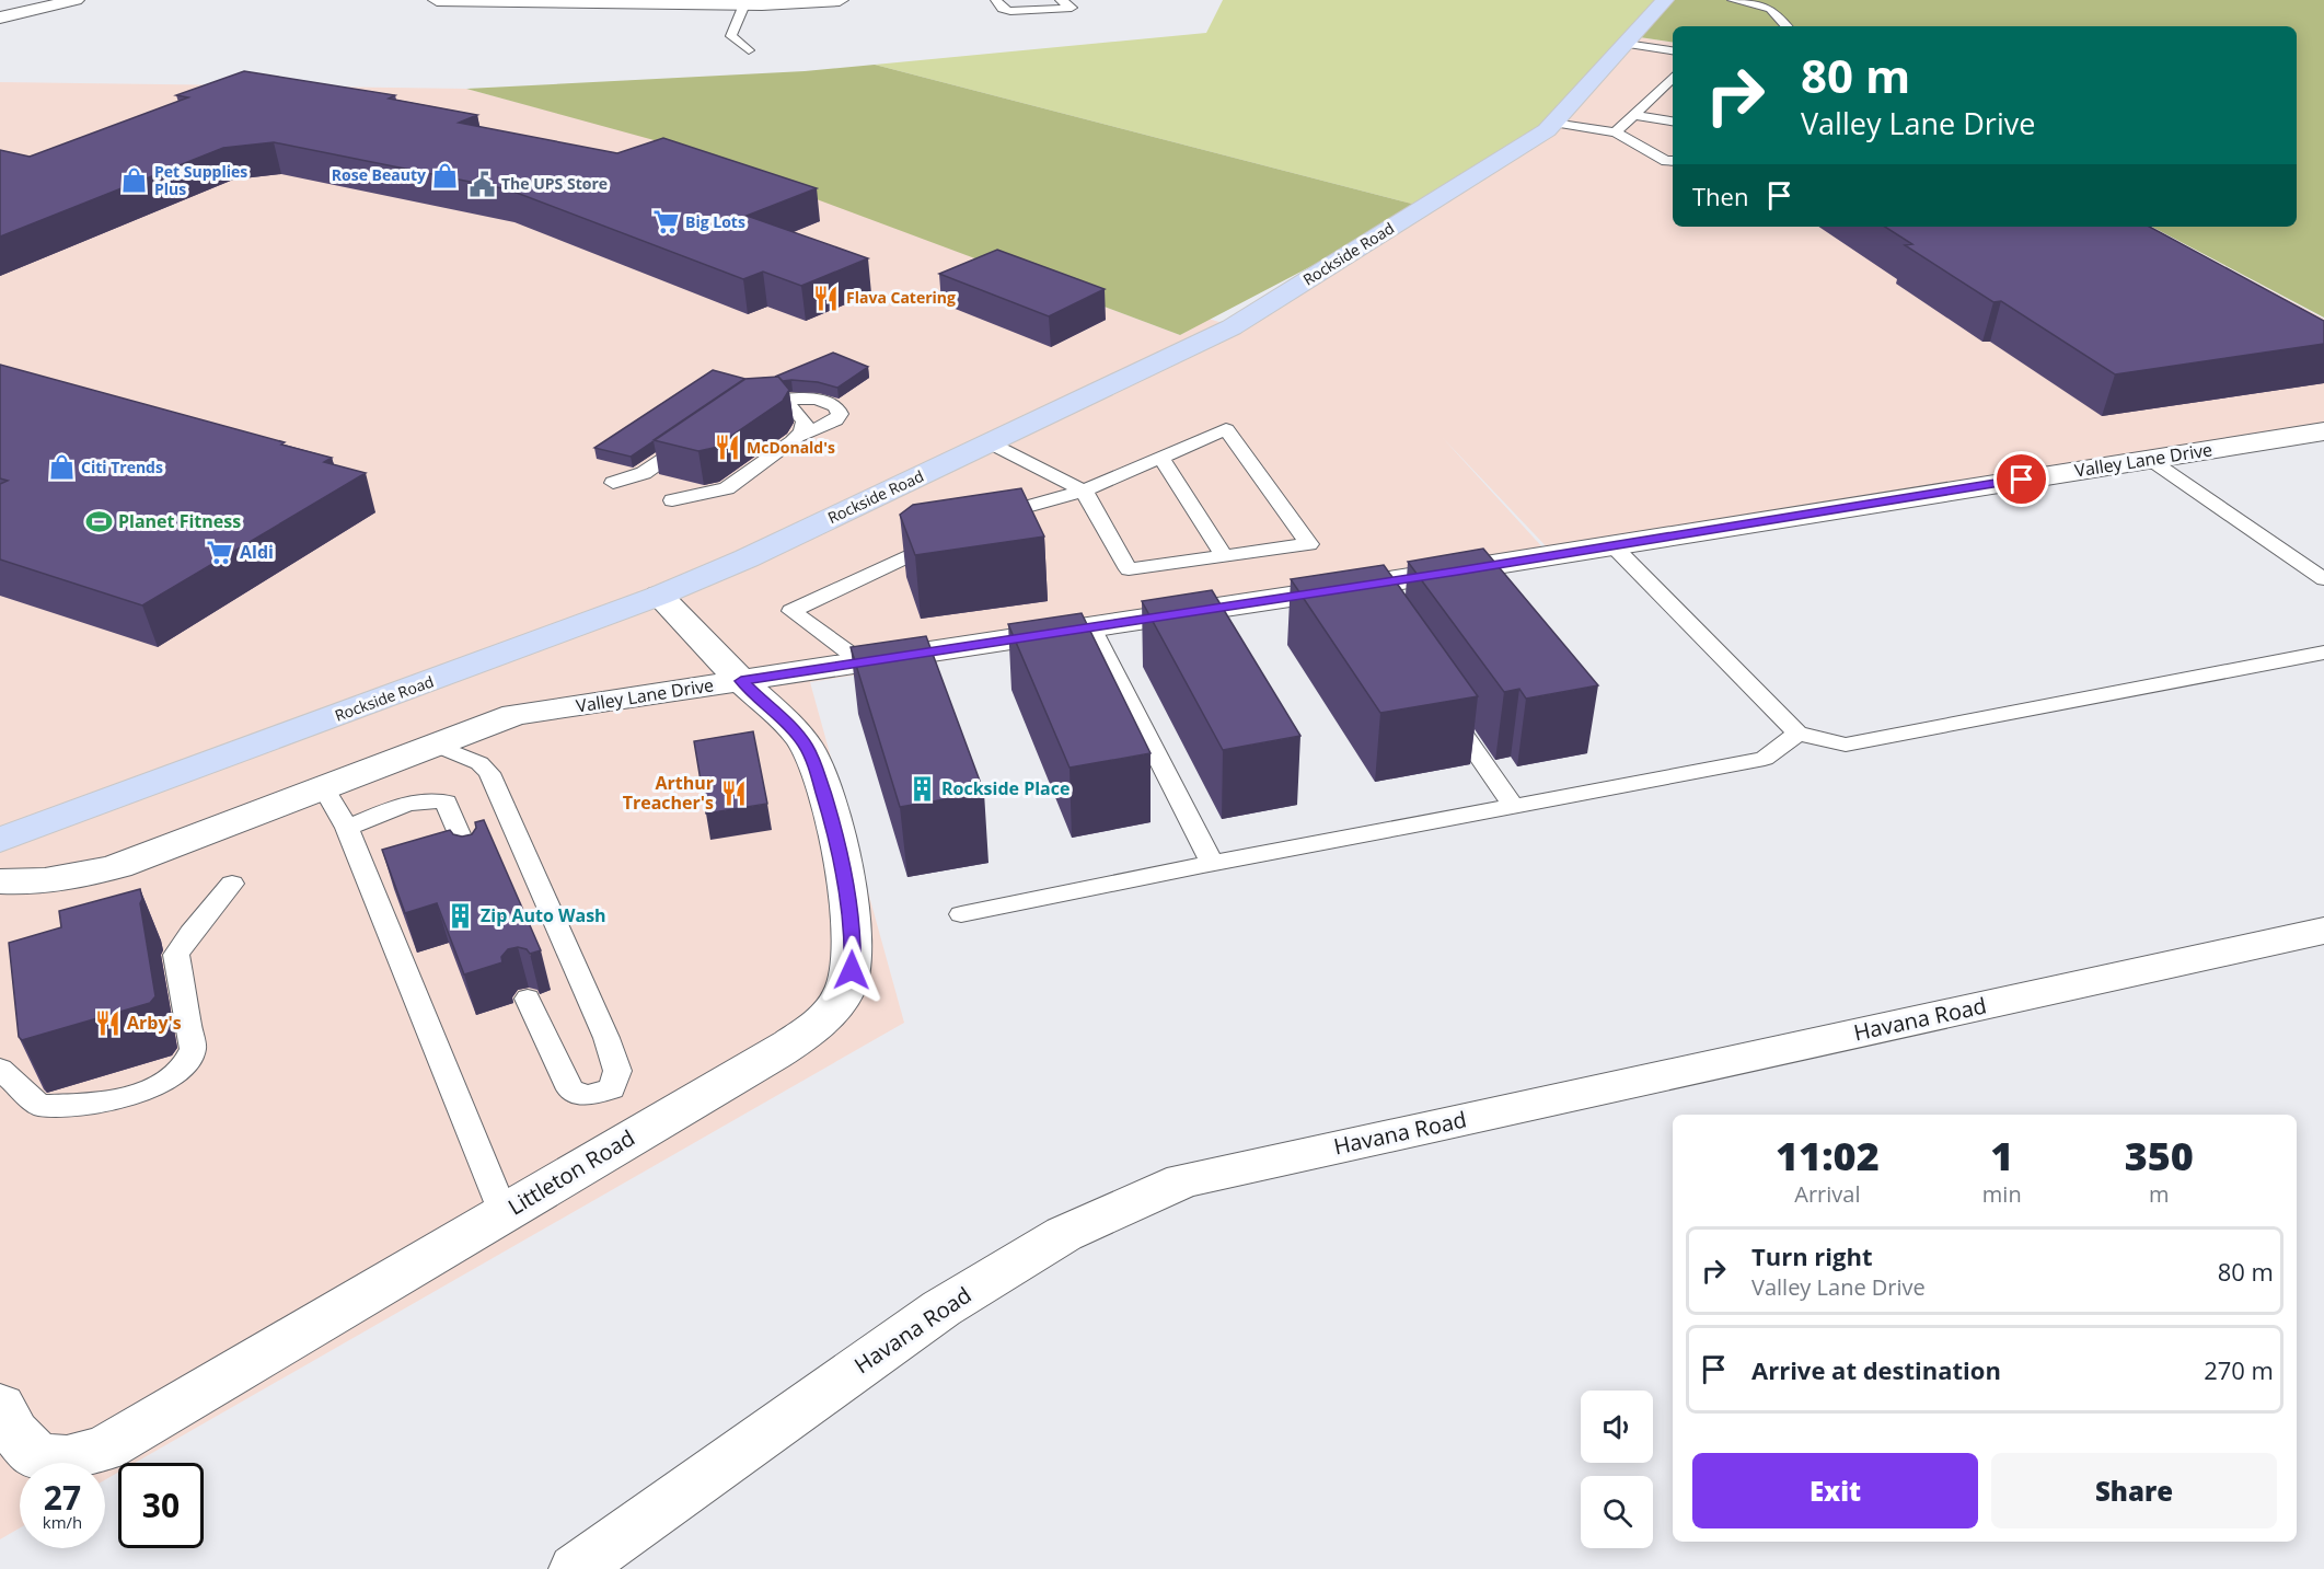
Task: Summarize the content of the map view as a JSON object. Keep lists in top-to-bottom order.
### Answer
{
  "streets": {
    "main road": ["Rockside Road"],
    "street": ["Valley Lane Drive", "Havana Road", "Littleton Road"]
  },
  "crossings": [
    ["Rockside Road", "Littleton Road"],
    ["Valley Lane Drive", "Littleton Road"]
  ],
  "places": {
    "shop": ["Rose Beauty", "Pet Supplies Plus", "Citi Trends"],
    "public building": ["The UPS Store"],
    "supermarket": ["Big Lots", "Aldi"],
    "restaurant": [
      "Flava Catering",
      "McDonald's",
      "Arthur Treacher's",
      "Arby's"
    ],
    "sports": ["Planet Fitness"],
    "building": ["Rockside Place", "Zip Auto Wash"]
  },
  "page": {
    "turn": ["80 m", "Valley Lane Drive"],
    "then": "Then",
    "eta": [
      "11:02",
      "Arrival",
      "1",
      "min",
      "350",
      "m"
    ],
    "list": [
      {
        "name": "Turn right",
        "note": "Valley Lane Drive",
        "value": "80 m"
      },
      {
        "name": "Arrive at destination",
        "value": "270 m"
      }
    ],
    "buttons": ["Exit", "Share"],
    "speed": "27 km/h",
    "limit": "30"
  }
}
